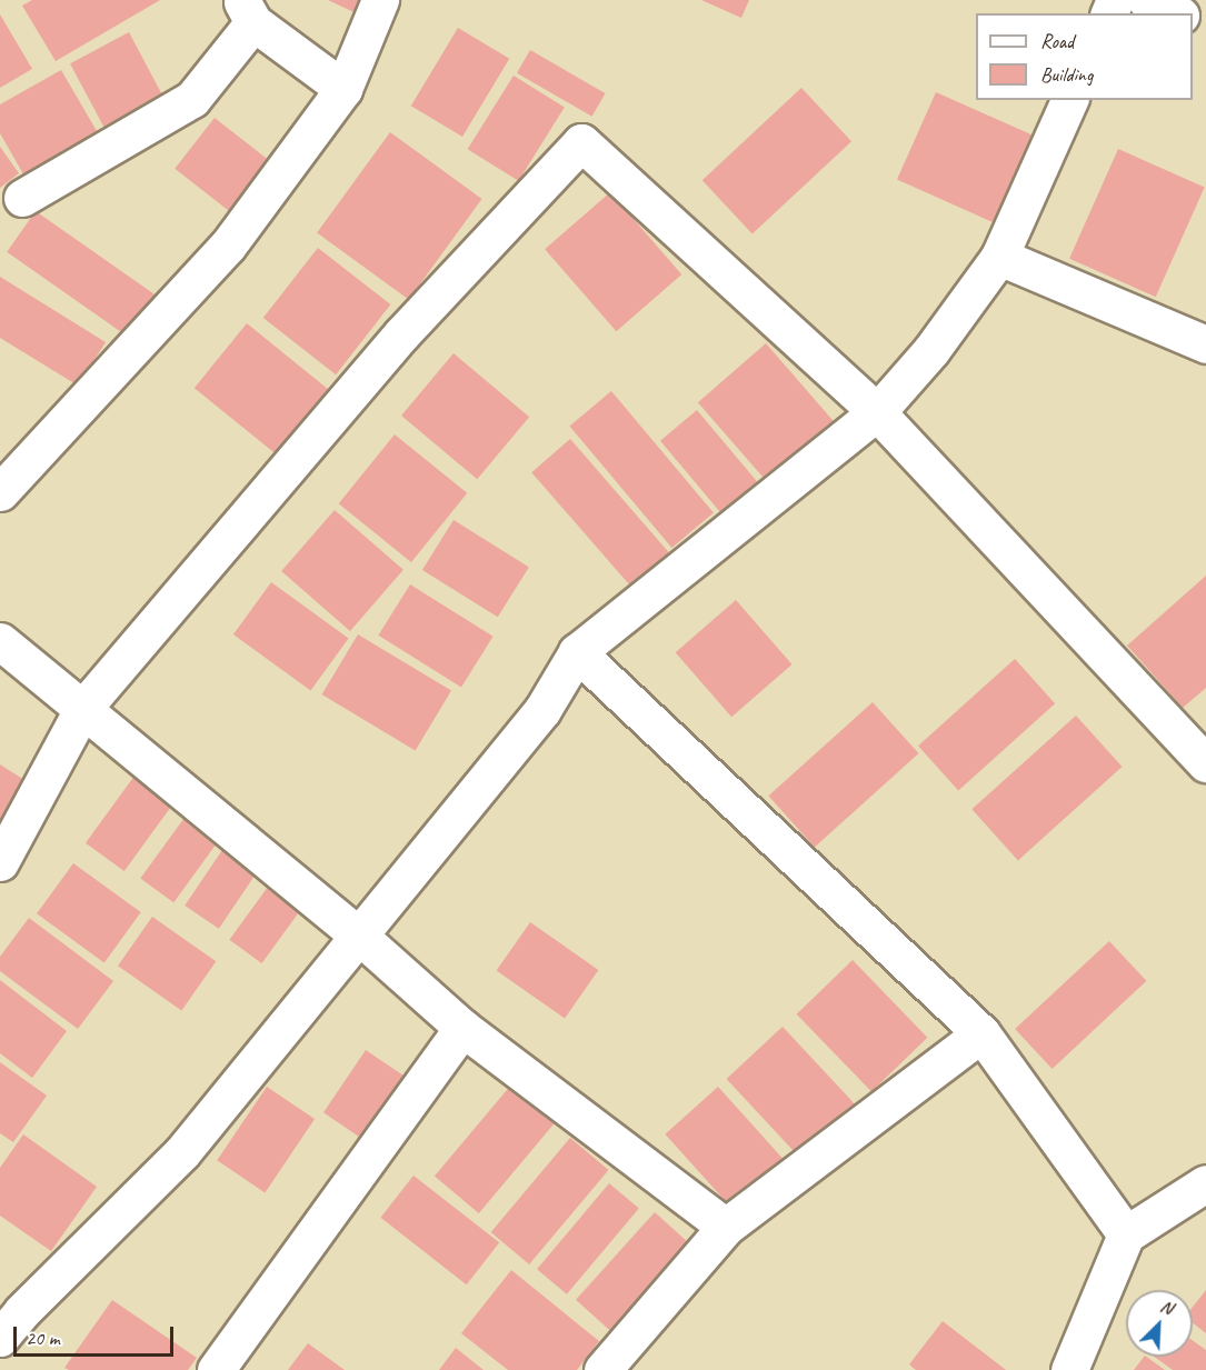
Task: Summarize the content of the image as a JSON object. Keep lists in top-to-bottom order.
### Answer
{
  "legend": ["Road", "Building"],
  "scale_bar": "20 m",
  "north": "top right"
}
